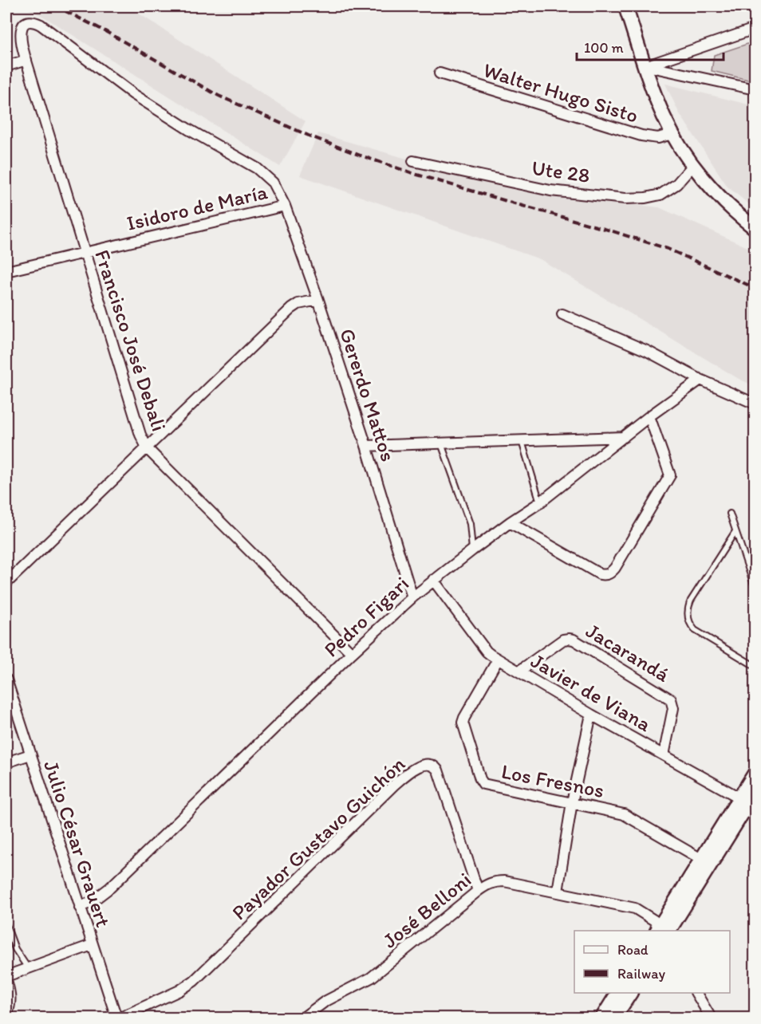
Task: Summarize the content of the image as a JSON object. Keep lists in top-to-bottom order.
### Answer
{
  "streets": {
    "street": [
      "Walter Hugo Sisto",
      "Ute 28",
      "Isidoro de María",
      "Francisco José Debali",
      "Gererdo Mattos",
      "Pedro Figari",
      "Jacarandá",
      "Javier de Viana",
      "Los Fresnos",
      "Payador Gustavo Guichón",
      "Julio César Grauert",
      "José Belloni"
    ]
  },
  "crossings": [
    ["Isidoro de María", "Francisco José Debali"],
    ["Isidoro de María", "Gererdo Mattos"],
    ["Francisco José Debali", "Gererdo Mattos"],
    ["Francisco José Debali", "Pedro Figari"],
    ["Gererdo Mattos", "Pedro Figari"],
    ["Pedro Figari", "Javier de Viana"],
    ["Pedro Figari", "Julio César Grauert"],
    ["Jacarandá", "Javier de Viana"],
    ["Javier de Viana", "Los Fresnos"],
    ["Payador Gustavo Guichón", "José Belloni"]
  ],
  "legend": ["Road", "Railway"],
  "scale_bar": "100 m"
}
